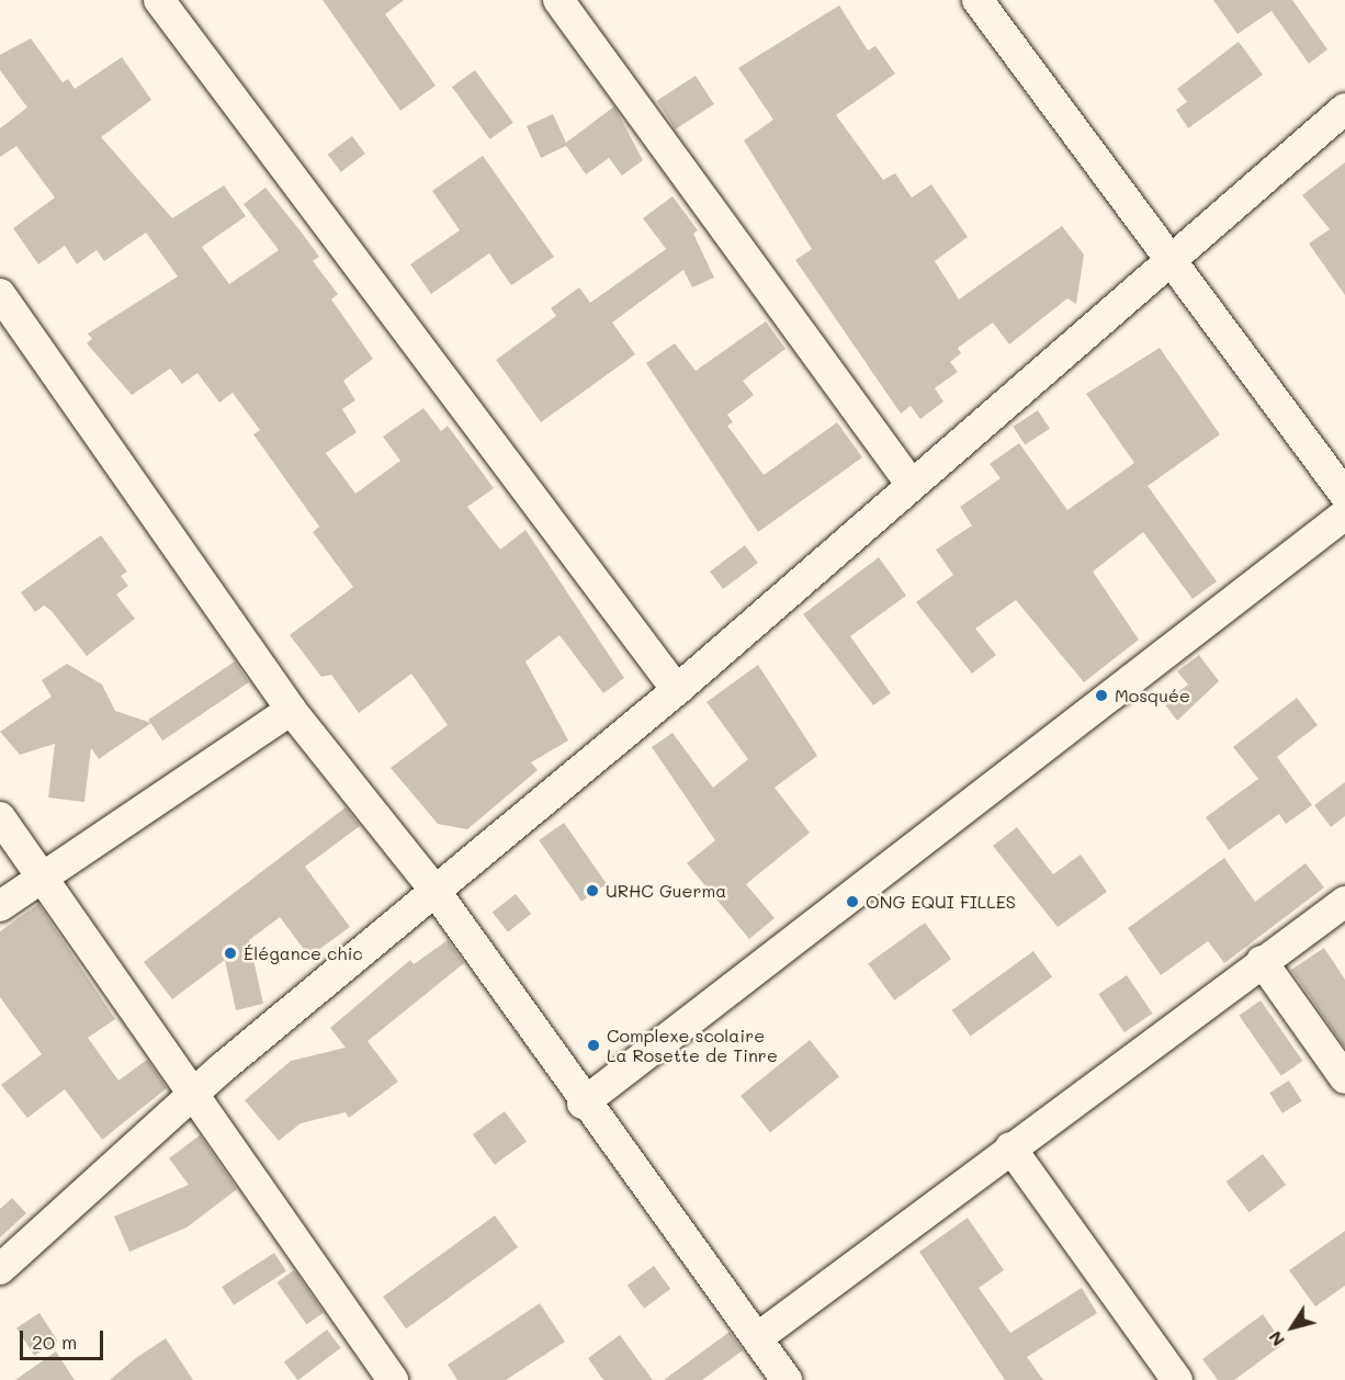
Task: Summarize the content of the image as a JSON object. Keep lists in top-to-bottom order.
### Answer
{
  "places": [
    "Mosquée",
    "URHC Guerma",
    "ONG EQUI FILLES",
    "Élégance chic",
    "Complexe scolaire La Rosette de Tinre"
  ],
  "scale_bar": "20 m",
  "north": "bottom left"
}
